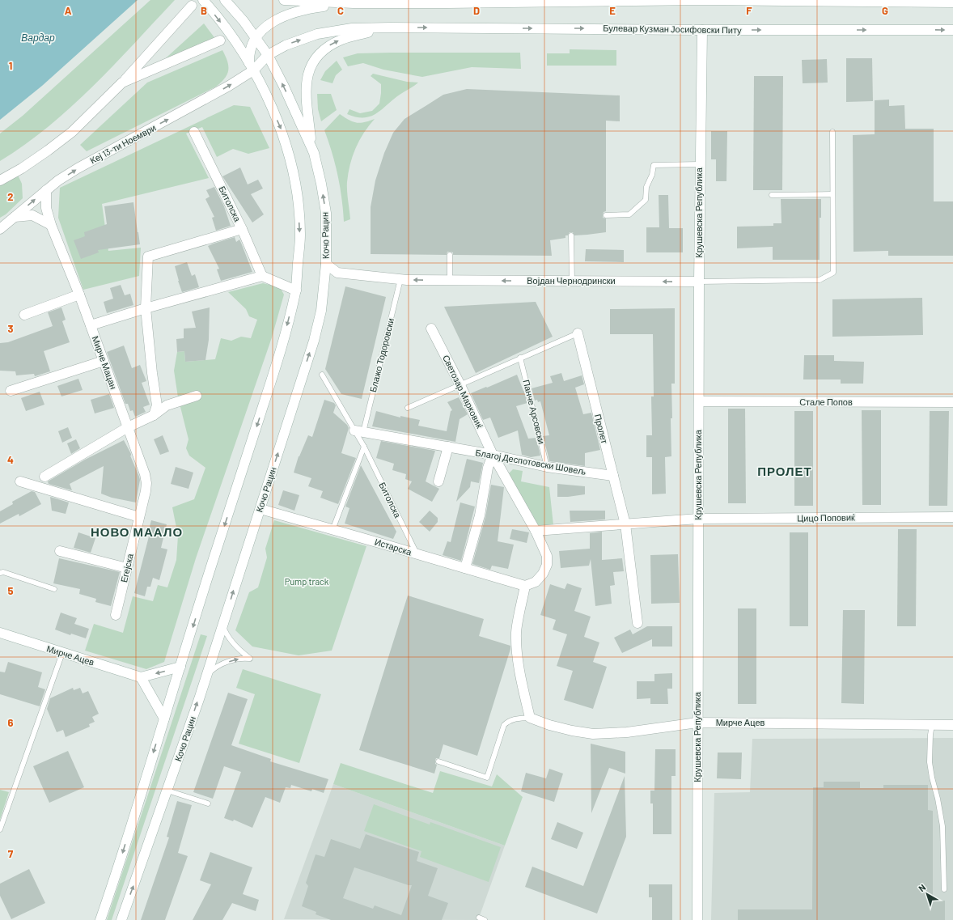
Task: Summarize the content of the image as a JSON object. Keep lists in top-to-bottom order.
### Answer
{
  "streets": {
    "street": [
      "Булевар Кузман Јосифовски Питу",
      "Кеј 13-ти Ноември",
      "Битолска",
      "Крушевска Република",
      "Кочо Рацин",
      "Војдан Чернодрински",
      "Мирче Мацан",
      "Светозар Марковиќ",
      "Стале Попов",
      "Пролет",
      "Благој Деспотовски Шовељ",
      "Цицо Поповиќ",
      "Истарска",
      "Егејска",
      "Мирче Ацев"
    ],
    "lane": ["Блажо Тодоровски", "Панче Арсовски"]
  },
  "crossings": [
    ["Булевар Кузман Јосифовски Питу", "Кеј 13-ти Ноември"],
    ["Булевар Кузман Јосифовски Питу", "Крушевска Република"],
    ["Булевар Кузман Јосифовски Питу", "Кочо Рацин"],
    ["Кеј 13-ти Ноември", "Кочо Рацин"],
    ["Кеј 13-ти Ноември", "Мирче Мацан"],
    ["Битолска", "Блажо Тодоровски"],
    ["Битолска", "Благој Деспотовски Шовељ"],
    ["Битолска", "Истарска"],
    ["Крушевска Република", "Војдан Чернодрински"],
    ["Крушевска Република", "Стале Попов"],
    ["Крушевска Република", "Цицо Поповиќ"],
    ["Крушевска Република", "Мирче Ацев"],
    ["Кочо Рацин", "Војдан Чернодрински"],
    ["Кочо Рацин", "Истарска"],
    ["Војдан Чернодрински", "Блажо Тодоровски"],
    ["Блажо Тодоровски", "Благој Деспотовски Шовељ"],
    ["Мирче Мацан", "Егејска"],
    ["Светозар Марковиќ", "Благој Деспотовски Шовељ"],
    ["Панче Арсовски", "Благој Деспотовски Шовељ"],
    ["Пролет", "Благој Деспотовски Шовељ"]
  ],
  "one_way": ["Војдан Чернодрински"],
  "districts": ["ПРОЛЕТ", "НОВО МААЛО"],
  "water": ["Вардар"],
  "parks": ["Pump track"],
  "north": "top left",
  "grid": {
    "columns": [
      "A",
      "B",
      "C",
      "D",
      "E",
      "F",
      "G"
    ],
    "rows": [
      "1",
      "2",
      "3",
      "4",
      "5",
      "6",
      "7"
    ]
  }
}
